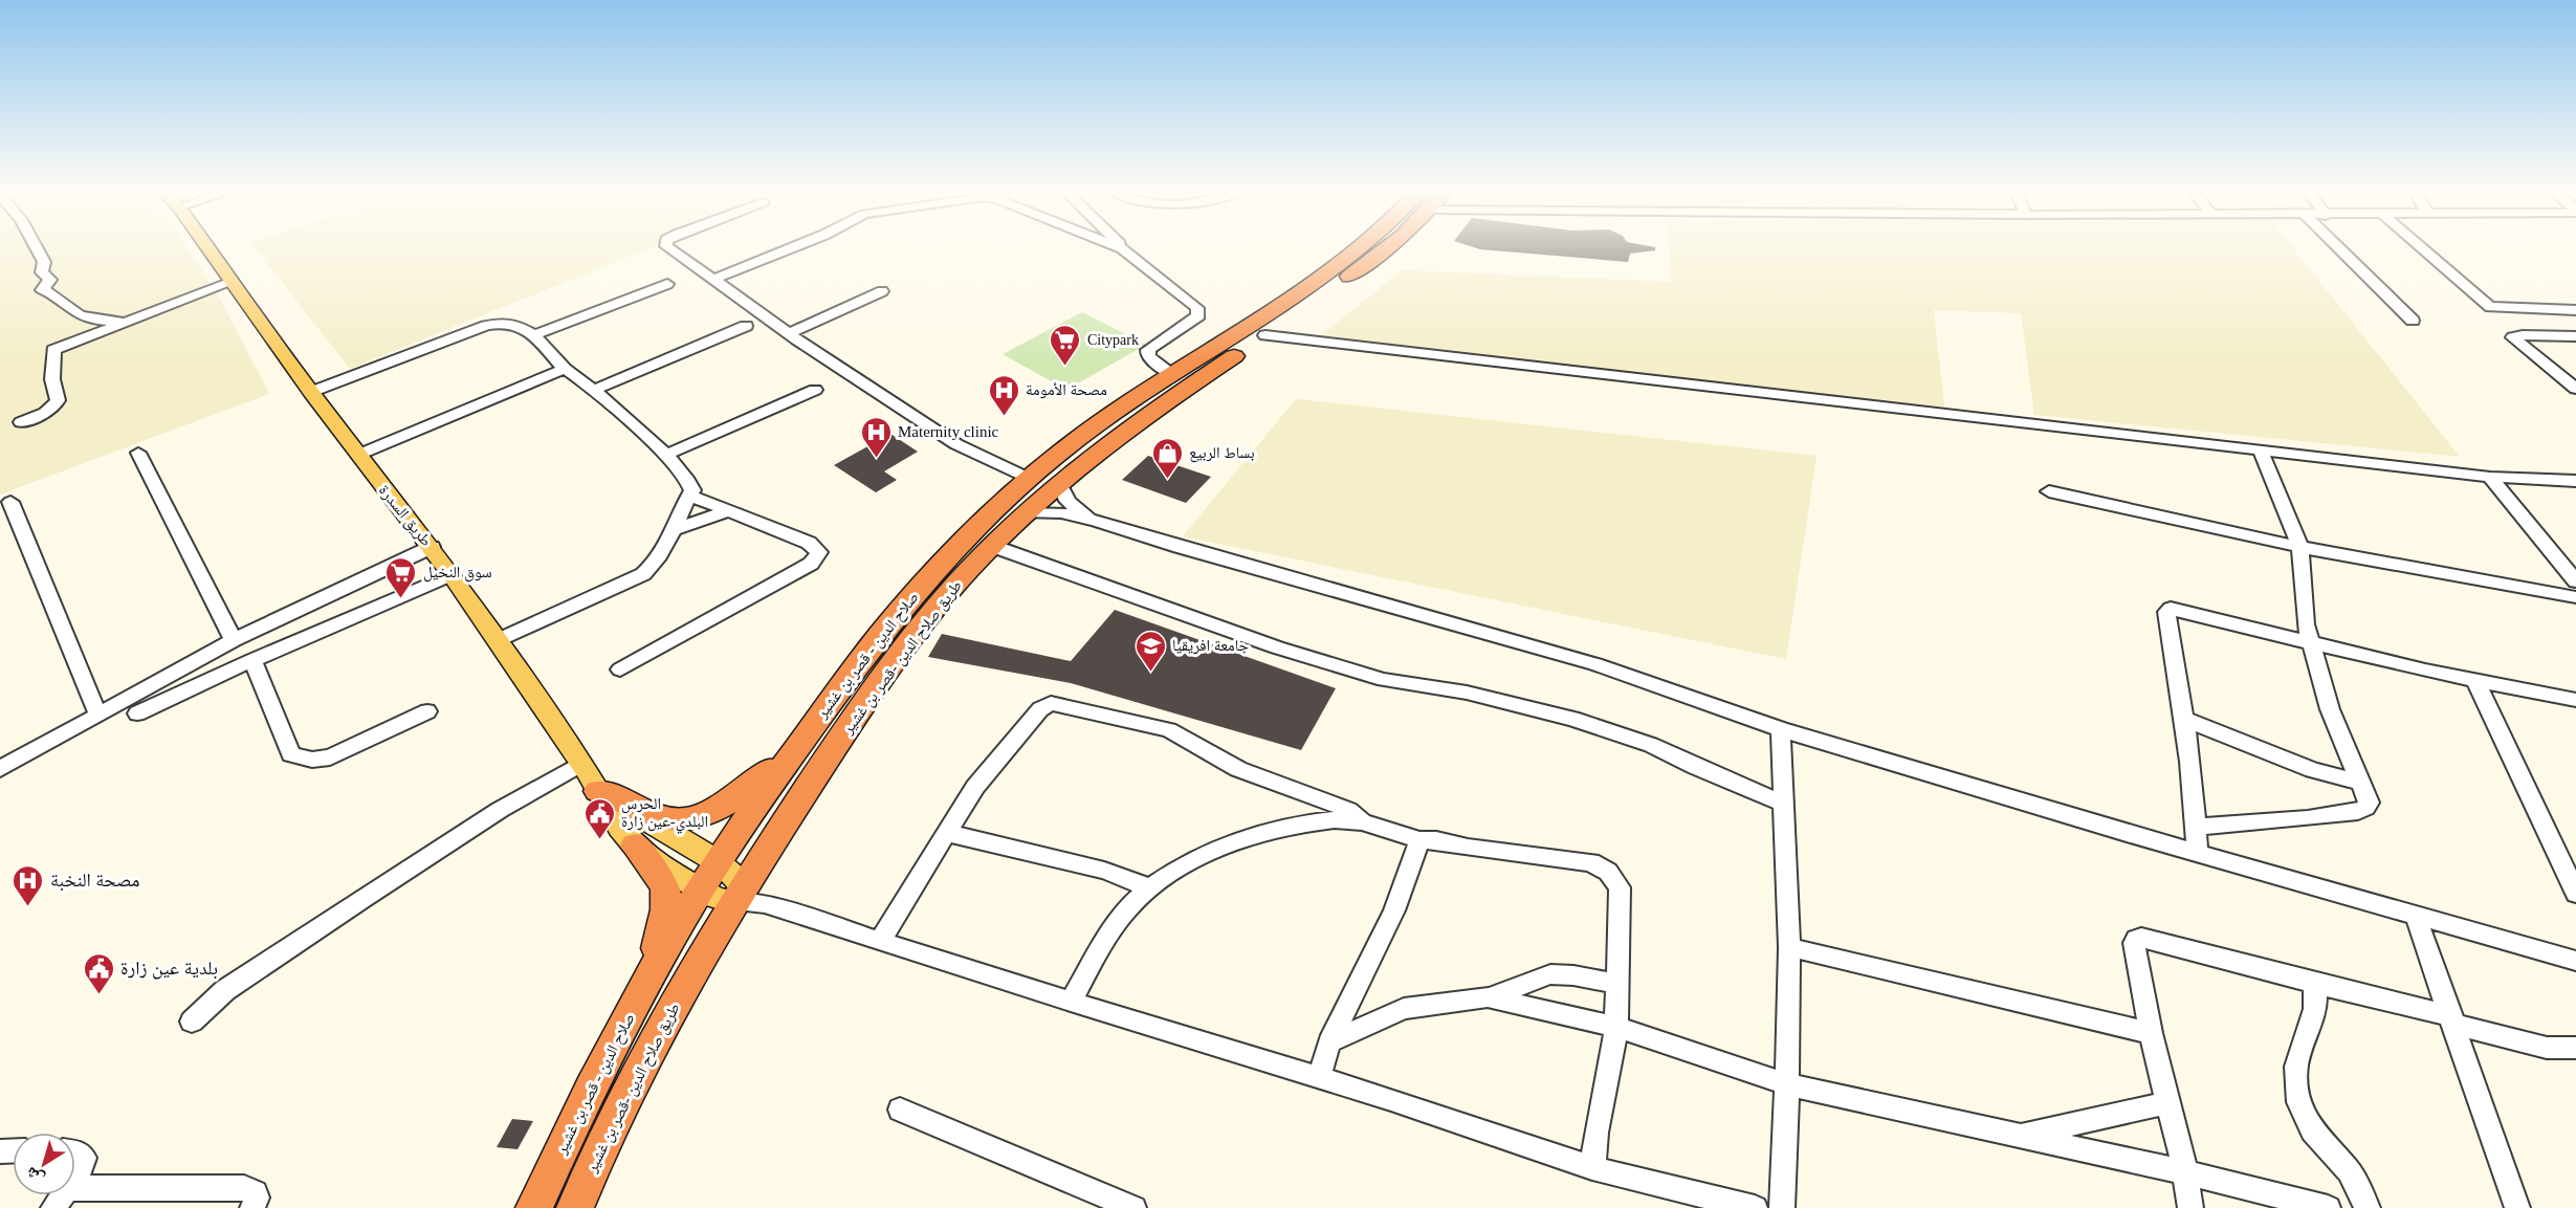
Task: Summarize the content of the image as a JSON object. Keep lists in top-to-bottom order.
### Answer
{
  "streets": {
    "highway": ["صلاح الدين - قصر بن غشير", "طريق صلاح الدين -قصر بن غشير"],
    "main road": ["طريق السدرة"]
  },
  "crossings": [
    ["طريق السدرة", "صلاح الدين - قصر بن غشير"],
    ["طريق السدرة", "طريق صلاح الدين -قصر بن غشير"]
  ],
  "places": {
    "supermarket": ["Citypark", "سوق النخيل"],
    "hospital": ["مصحة الأمومة", "Maternity clinic", "مصحة النخبة"],
    "shop": ["بساط الربيع"],
    "school or university": ["جامعة افريقيا"],
    "public building": ["الحرس البلدي-عين زارة", "بلدية عين زارة"]
  },
  "north": "bottom left"
}
